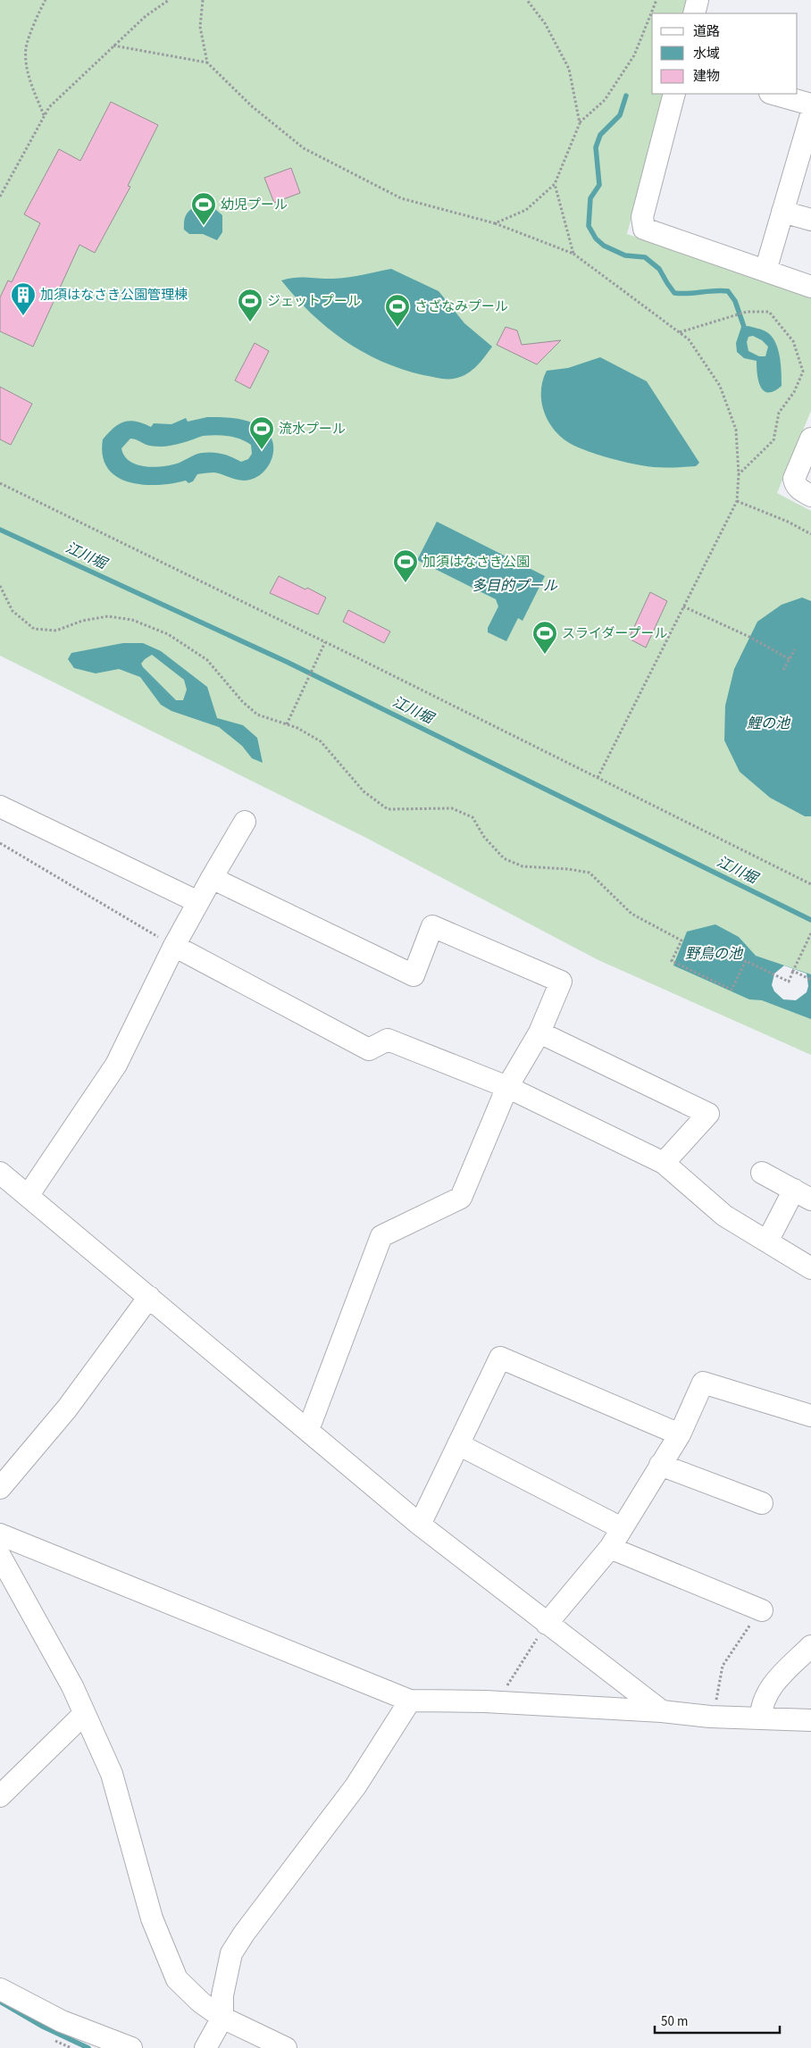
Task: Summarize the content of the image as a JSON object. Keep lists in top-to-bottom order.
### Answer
{
  "water": [
    "江川堀",
    "多目的プール",
    "鯉の池",
    "野鳥の池"
  ],
  "places": {
    "sports": [
      "幼児プール",
      "ジェットプール",
      "さざなみプール",
      "流水プール",
      "加須はなさき公園",
      "スライダープール"
    ],
    "building": ["加須はなさき公園管理棟"]
  },
  "legend": ["道路", "水域", "建物"],
  "scale_bar": "50 m"
}
